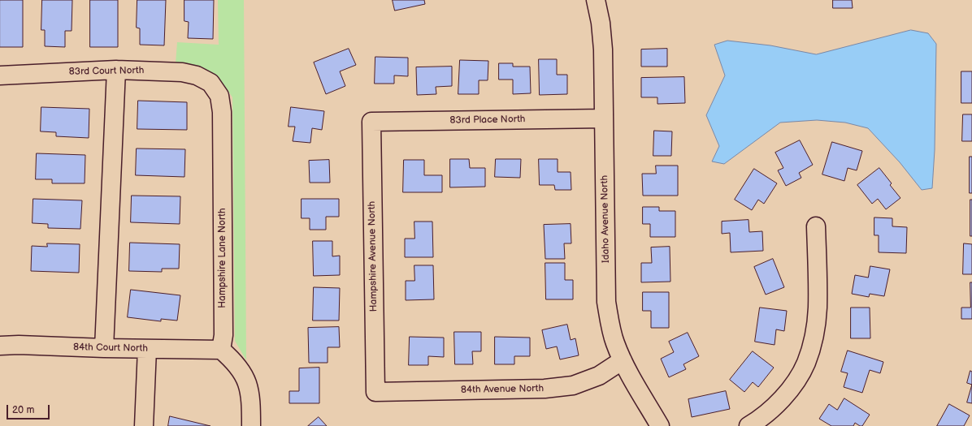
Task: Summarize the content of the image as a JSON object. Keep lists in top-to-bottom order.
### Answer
{
  "streets": {
    "street": [
      "83rd Court North",
      "83rd Place North",
      "Idaho Avenue North",
      "Hampshire Avenue North",
      "Hampshire Lane North",
      "84th Court North",
      "84th Avenue North"
    ]
  },
  "crossings": [
    ["83rd Court North", "Hampshire Lane North"],
    ["83rd Place North", "Idaho Avenue North"],
    ["83rd Place North", "Hampshire Avenue North"],
    ["Idaho Avenue North", "84th Avenue North"],
    ["Hampshire Avenue North", "84th Avenue North"],
    ["Hampshire Lane North", "84th Court North"]
  ],
  "scale_bar": "20 m"
}
